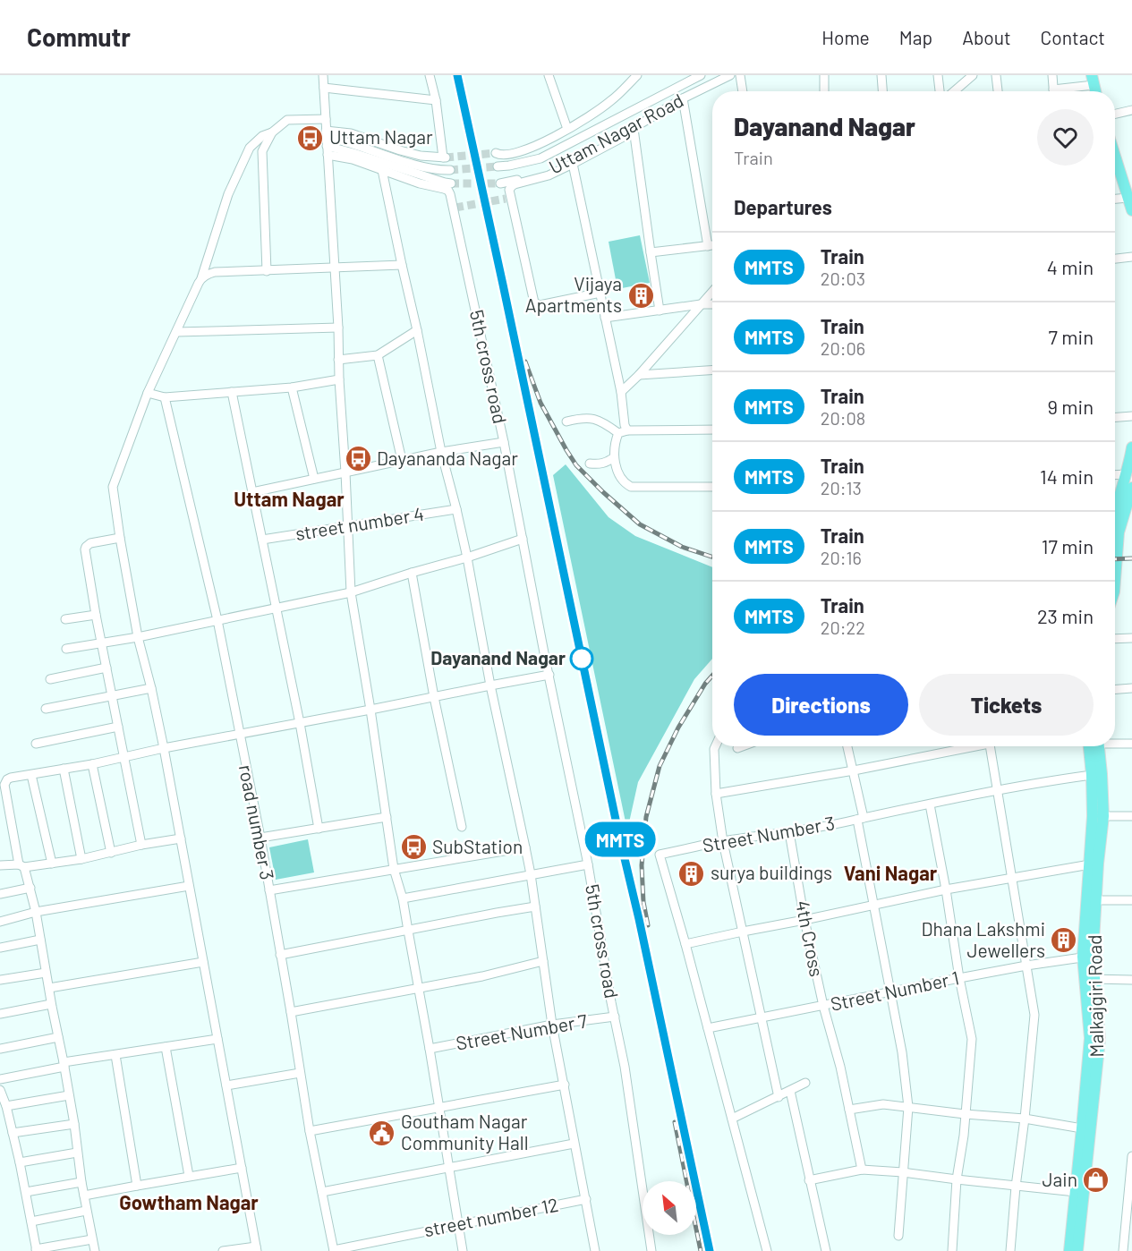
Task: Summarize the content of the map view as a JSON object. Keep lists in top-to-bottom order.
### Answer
{
  "streets": {
    "main road": ["Malkajgiri Road"],
    "street": [
      "Uttam Nagar Road",
      "5th cross road",
      "street number 4",
      "road number 3",
      "Street Number 3",
      "4th Cross",
      "Street Number 1",
      "Street Number 7",
      "street number 12"
    ]
  },
  "crossings": [
    ["5th cross road", "Street Number 7"],
    ["road number 3", "street number 12"],
    ["Street Number 3", "4th Cross"],
    ["Street Number 3", "Street Number 1"],
    ["Street Number 3", "Malkajgiri Road"],
    ["4th Cross", "Street Number 1"],
    ["Street Number 1", "Malkajgiri Road"]
  ],
  "districts": ["Uttam Nagar", "Vani Nagar", "Gowtham Nagar"],
  "places": {
    "bus stop": ["Uttam Nagar", "Dayananda Nagar", "SubStation"],
    "building": ["Vijaya Apartments", "surya buildings", "Dhana Lakshmi Jewellers"],
    "other": ["Dayanand Nagar"],
    "public building": ["Goutham Nagar Community Hall"],
    "shop": ["Jain"]
  },
  "north": "top left",
  "page": {
    "header": "Commutr",
    "nav": [
      "Home",
      "Map",
      "About",
      "Contact"
    ],
    "on_map": "MMTS",
    "heading": [
      ["Dayanand Nagar", "Train"],
      "Departures"
    ],
    "list": [
      {
        "mark": "MMTS",
        "name": "Train",
        "note": "20:03",
        "value": "4 min"
      },
      {
        "mark": "MMTS",
        "name": "Train",
        "note": "20:06",
        "value": "7 min"
      },
      {
        "mark": "MMTS",
        "name": "Train",
        "note": "20:08",
        "value": "9 min"
      },
      {
        "mark": "MMTS",
        "name": "Train",
        "note": "20:13",
        "value": "14 min"
      },
      {
        "mark": "MMTS",
        "name": "Train",
        "note": "20:16",
        "value": "17 min"
      },
      {
        "mark": "MMTS",
        "name": "Train",
        "note": "20:22",
        "value": "23 min"
      }
    ],
    "buttons": ["Directions", "Tickets"]
  }
}
